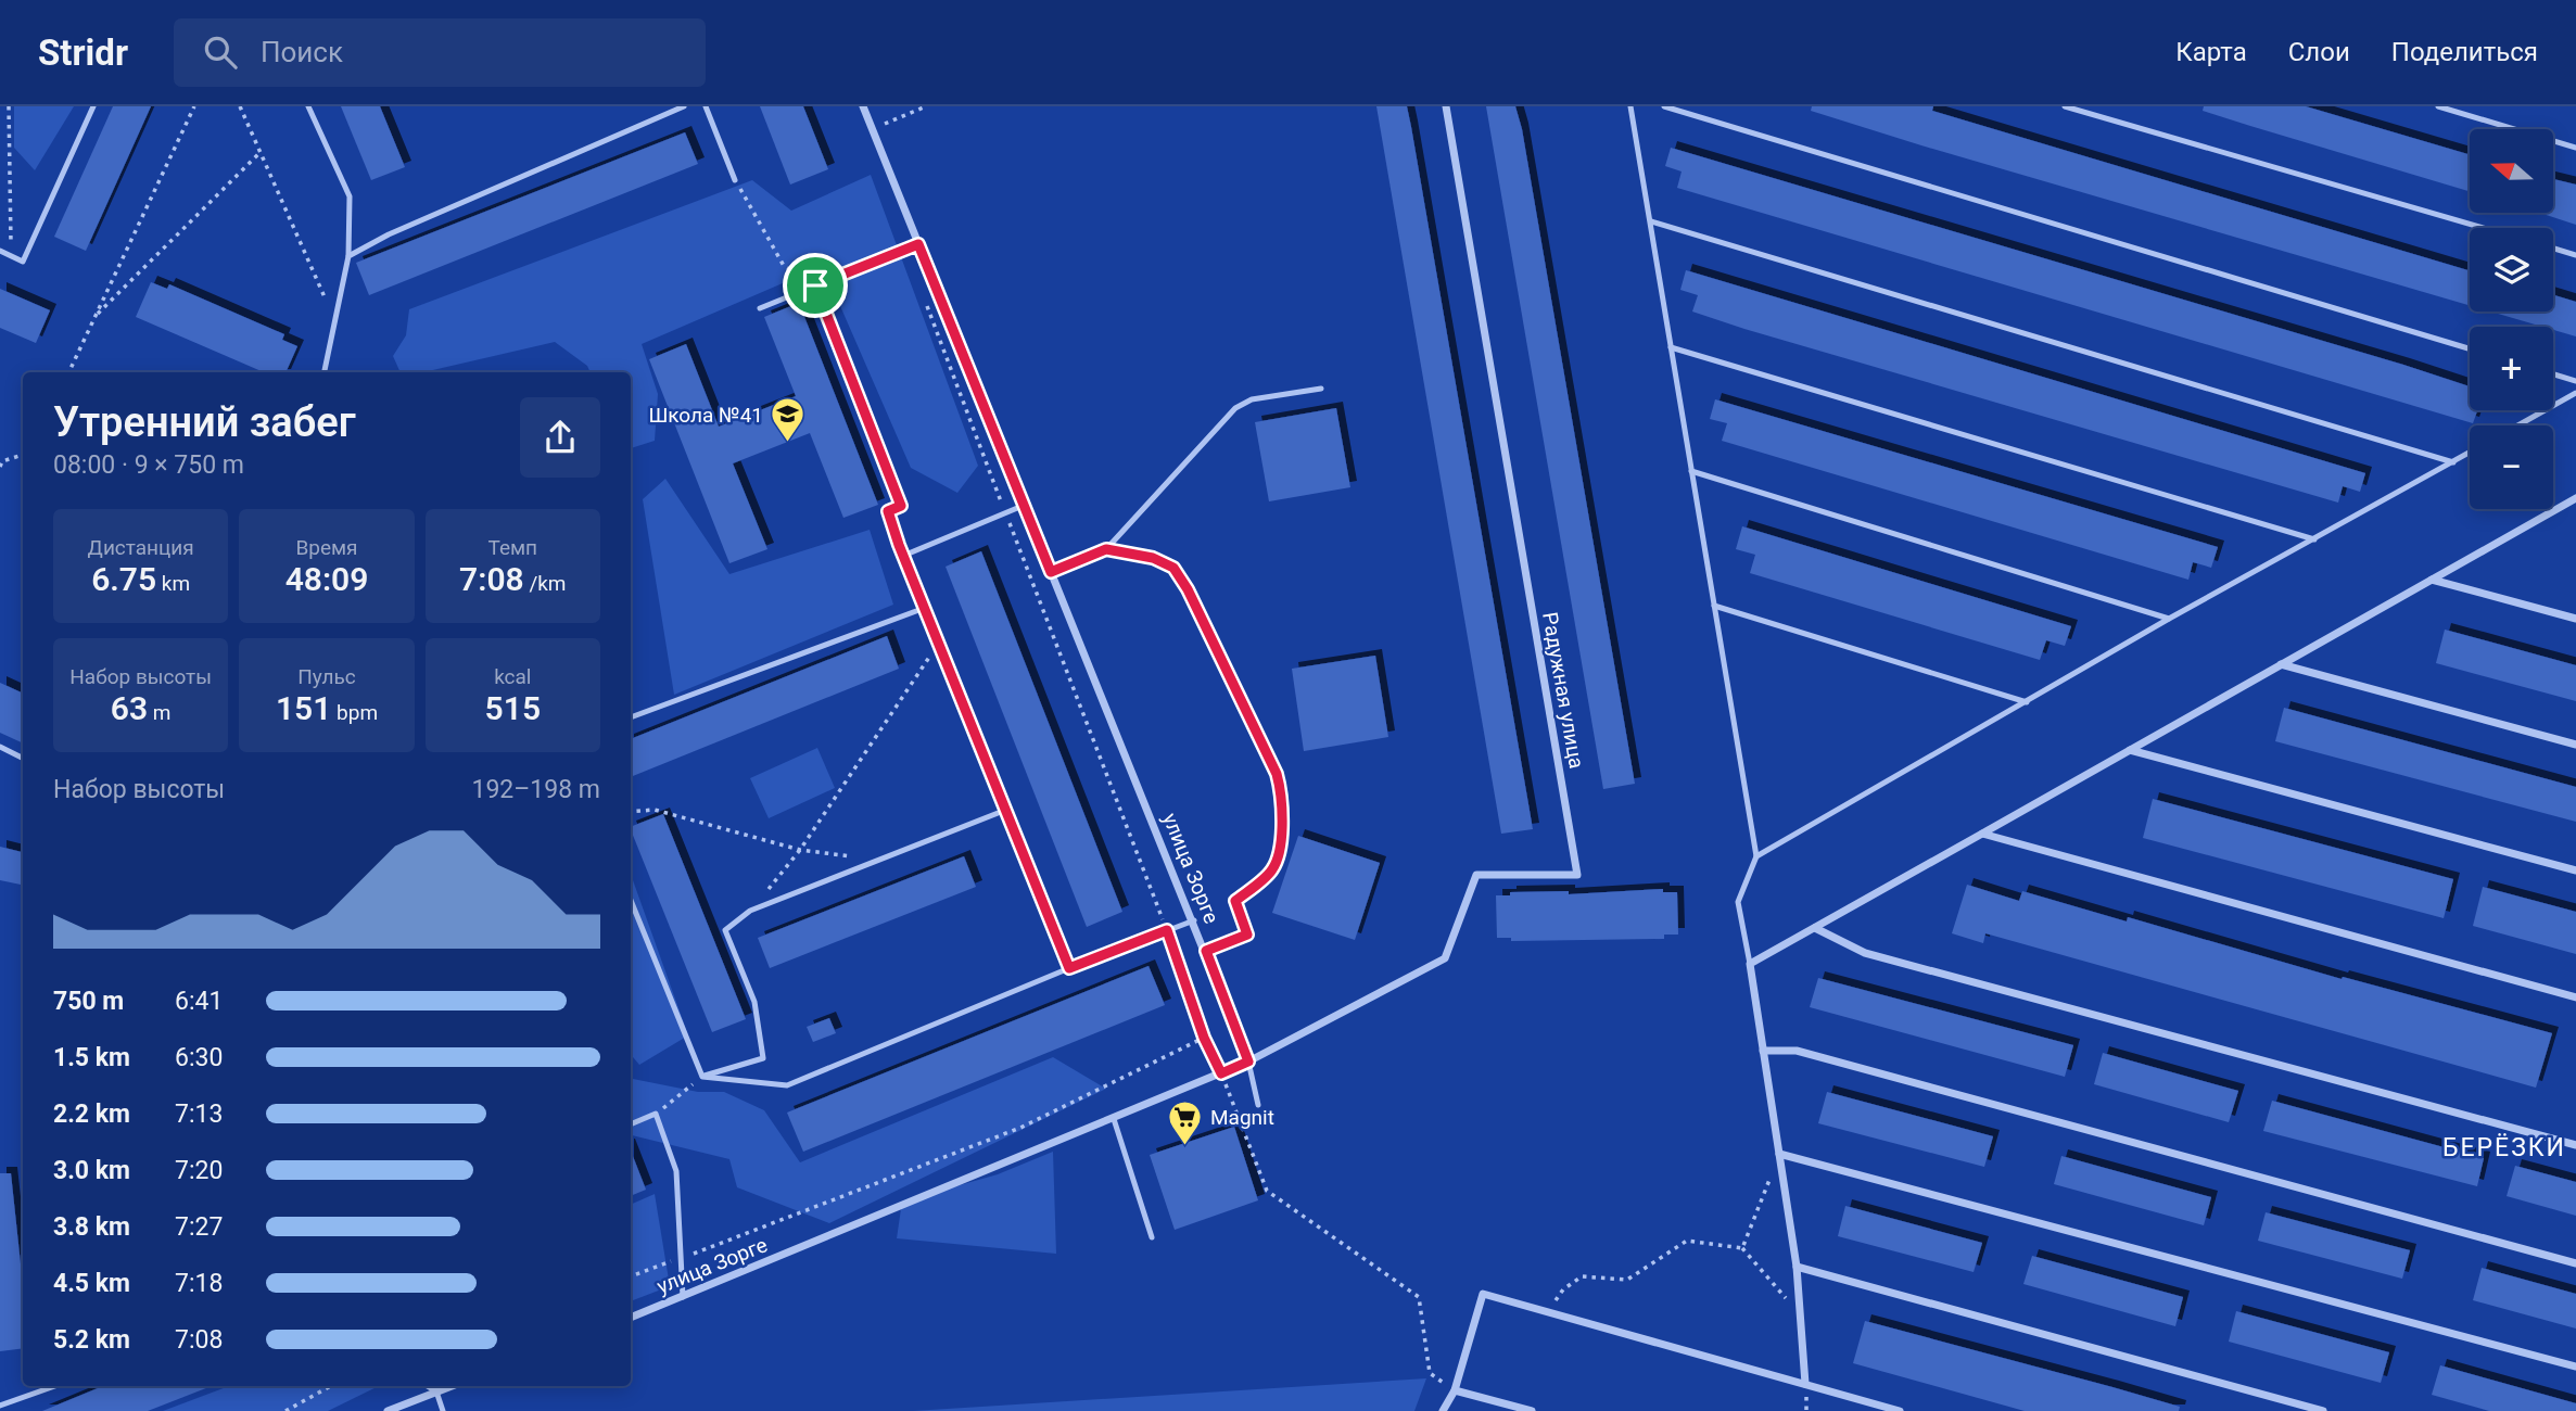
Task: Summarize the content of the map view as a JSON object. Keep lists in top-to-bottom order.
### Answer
{
  "streets": {
    "street": ["Радужная улица", "улица Зорге"]
  },
  "crossings": [
    ["Радужная улица", "улица Зорге"]
  ],
  "districts": ["БЕРЁЗКИ"],
  "places": {
    "school or university": ["Школа №41"],
    "supermarket": ["Magnit"]
  },
  "north": "left",
  "page": {
    "header": "Stridr",
    "search": "Поиск",
    "nav": ["Карта", "Слои", "Поделиться"],
    "map_buttons": ["+", "−"],
    "heading": ["Утренний забег", "08:00 · 9 × 750 m"],
    "stats": [
      ["Дистанция", "6.75 km"],
      ["Время", "48:09"],
      ["Темп", "7:08 /km"],
      ["Набор высоты", "63 m"],
      ["Пульс", "151 bpm"],
      ["kcal", "515"]
    ],
    "chart": ["Набор высоты", "192–198 m"],
    "list": [
      {
        "name": "750 m",
        "note": "6:41"
      },
      {
        "name": "1.5 km",
        "note": "6:30"
      },
      {
        "name": "2.2 km",
        "note": "7:13"
      },
      {
        "name": "3.0 km",
        "note": "7:20"
      },
      {
        "name": "3.8 km",
        "note": "7:27"
      },
      {
        "name": "4.5 km",
        "note": "7:18"
      },
      {
        "name": "5.2 km",
        "note": "7:08"
      }
    ]
  }
}
